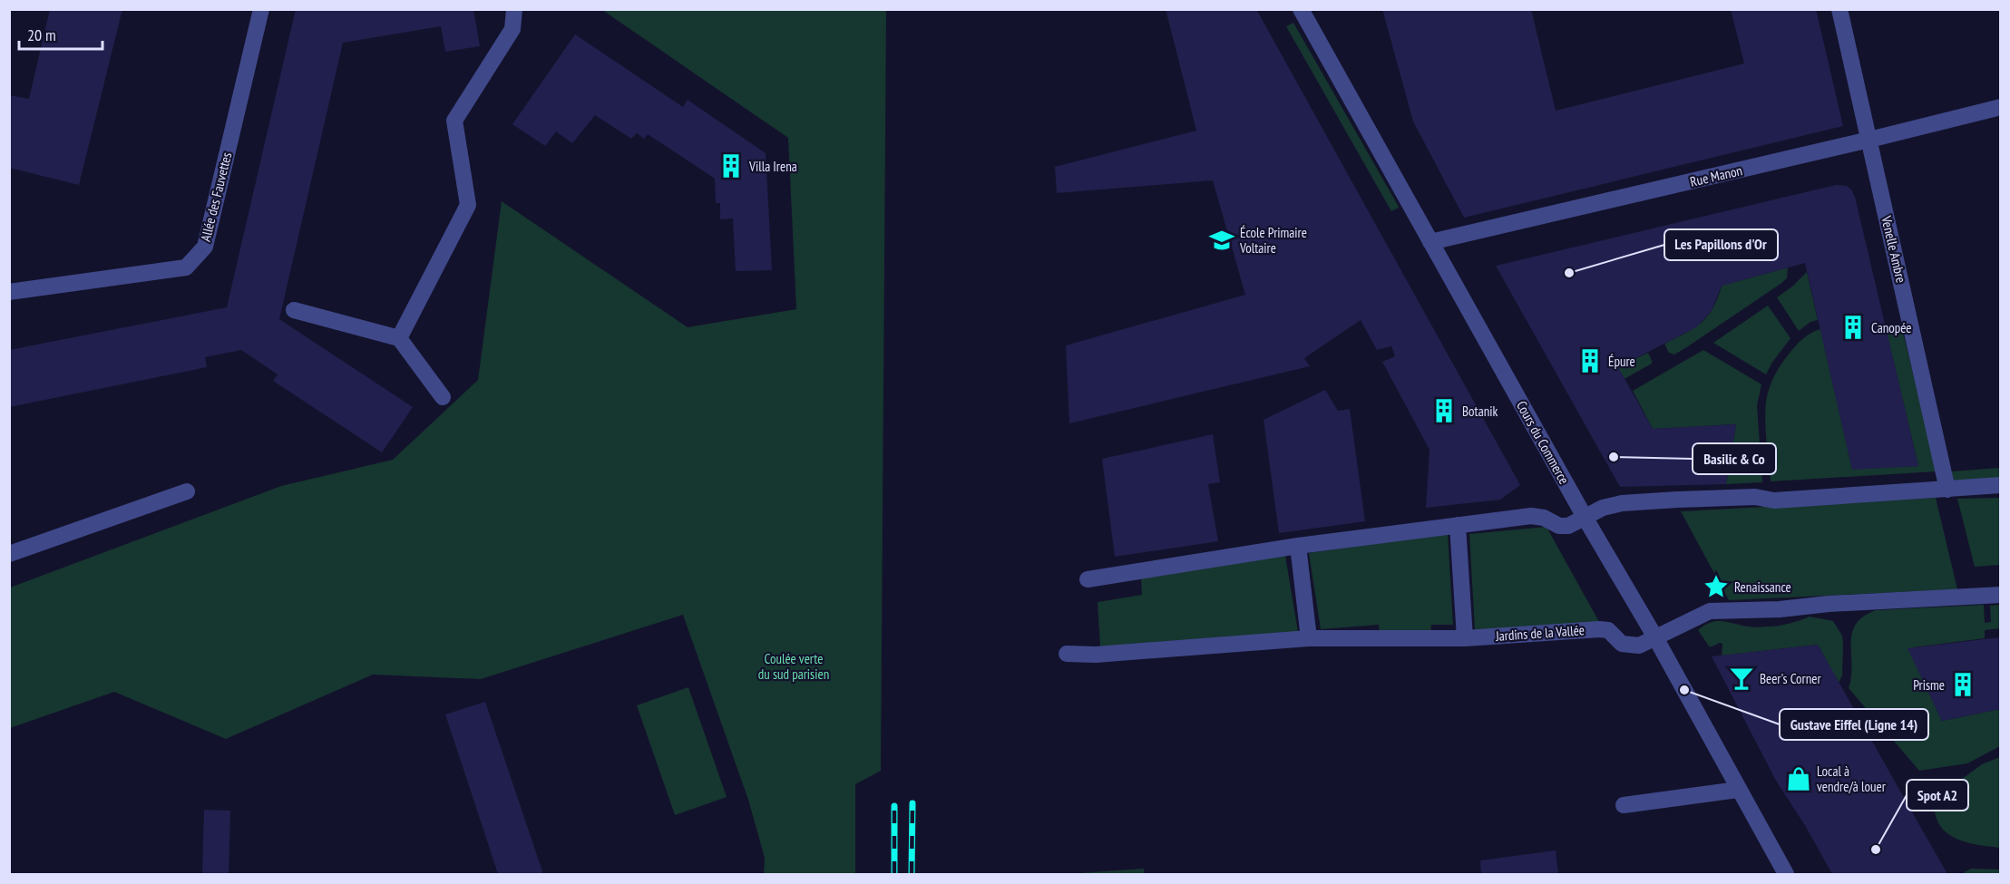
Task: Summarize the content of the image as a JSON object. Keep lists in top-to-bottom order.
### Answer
{
  "streets": {
    "street": [
      "Rue Manon",
      "Allée des Fauvettes",
      "Venelle Ambre",
      "Cours du Commerce",
      "Jardins de la Vallée"
    ]
  },
  "crossings": [
    ["Rue Manon", "Venelle Ambre"],
    ["Rue Manon", "Cours du Commerce"],
    ["Cours du Commerce", "Jardins de la Vallée"]
  ],
  "parks": ["Coulée verte du sud parisien"],
  "places": {
    "building": [
      "Villa Irena",
      "Canopée",
      "Épure",
      "Botanik",
      "Prisme"
    ],
    "school or university": ["École Primaire Voltaire"],
    "other": [
      "Les Papillons d'Or",
      "Basilic & Co",
      "Gustave Eiffel (Ligne 14)",
      "Spot A2"
    ],
    "place": ["Renaissance"],
    "bar": ["Beer's Corner"],
    "shop": ["Local à vendre/à louer"]
  },
  "scale_bar": "20 m"
}
